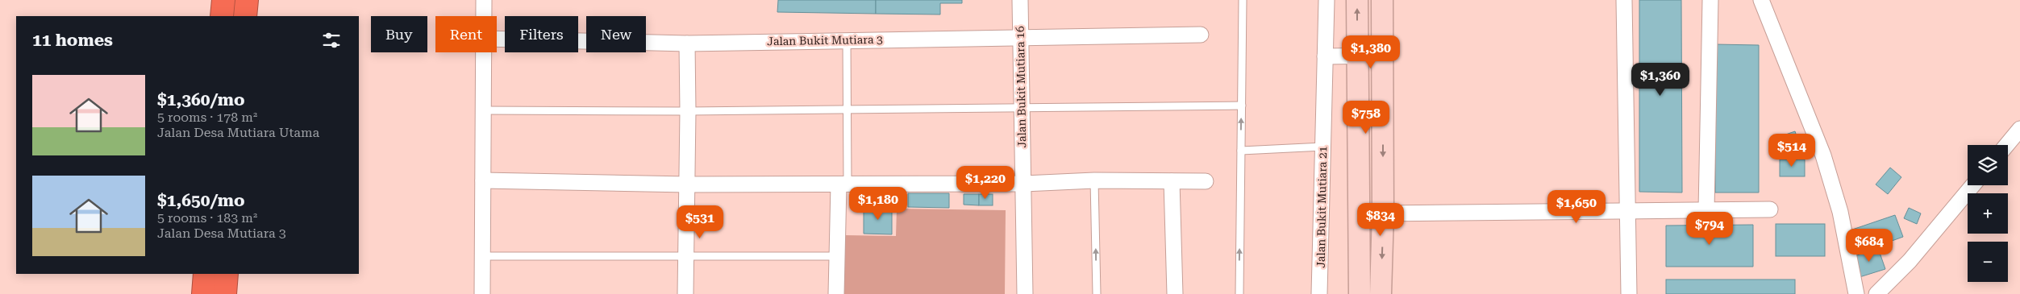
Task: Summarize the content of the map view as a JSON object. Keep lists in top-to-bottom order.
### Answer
{
  "streets": {
    "street": ["Jalan Bukit Mutiara 3", "Jalan Bukit Mutiara 16", "Jalan Bukit Mutiara 21"]
  },
  "crossings": [
    ["Jalan Bukit Mutiara 3", "Jalan Bukit Mutiara 16"]
  ],
  "page": {
    "chip": [
      "Buy",
      "Rent",
      "Filters",
      "New"
    ],
    "heading": "11 homes",
    "price": [
      "$1,380",
      "$1,360",
      "$758",
      "$514",
      "$1,220",
      "$1,180",
      "$1,650",
      "$834",
      "$531",
      "$794",
      "$684"
    ],
    "list": [
      {
        "name": "$1,360/mo",
        "note": "5 rooms · 178 m² · Jalan Desa Mutiara Utama"
      },
      {
        "name": "$1,650/mo",
        "note": "5 rooms · 183 m² · Jalan Desa Mutiara 3"
      }
    ],
    "map_buttons": ["+", "−"]
  }
}
